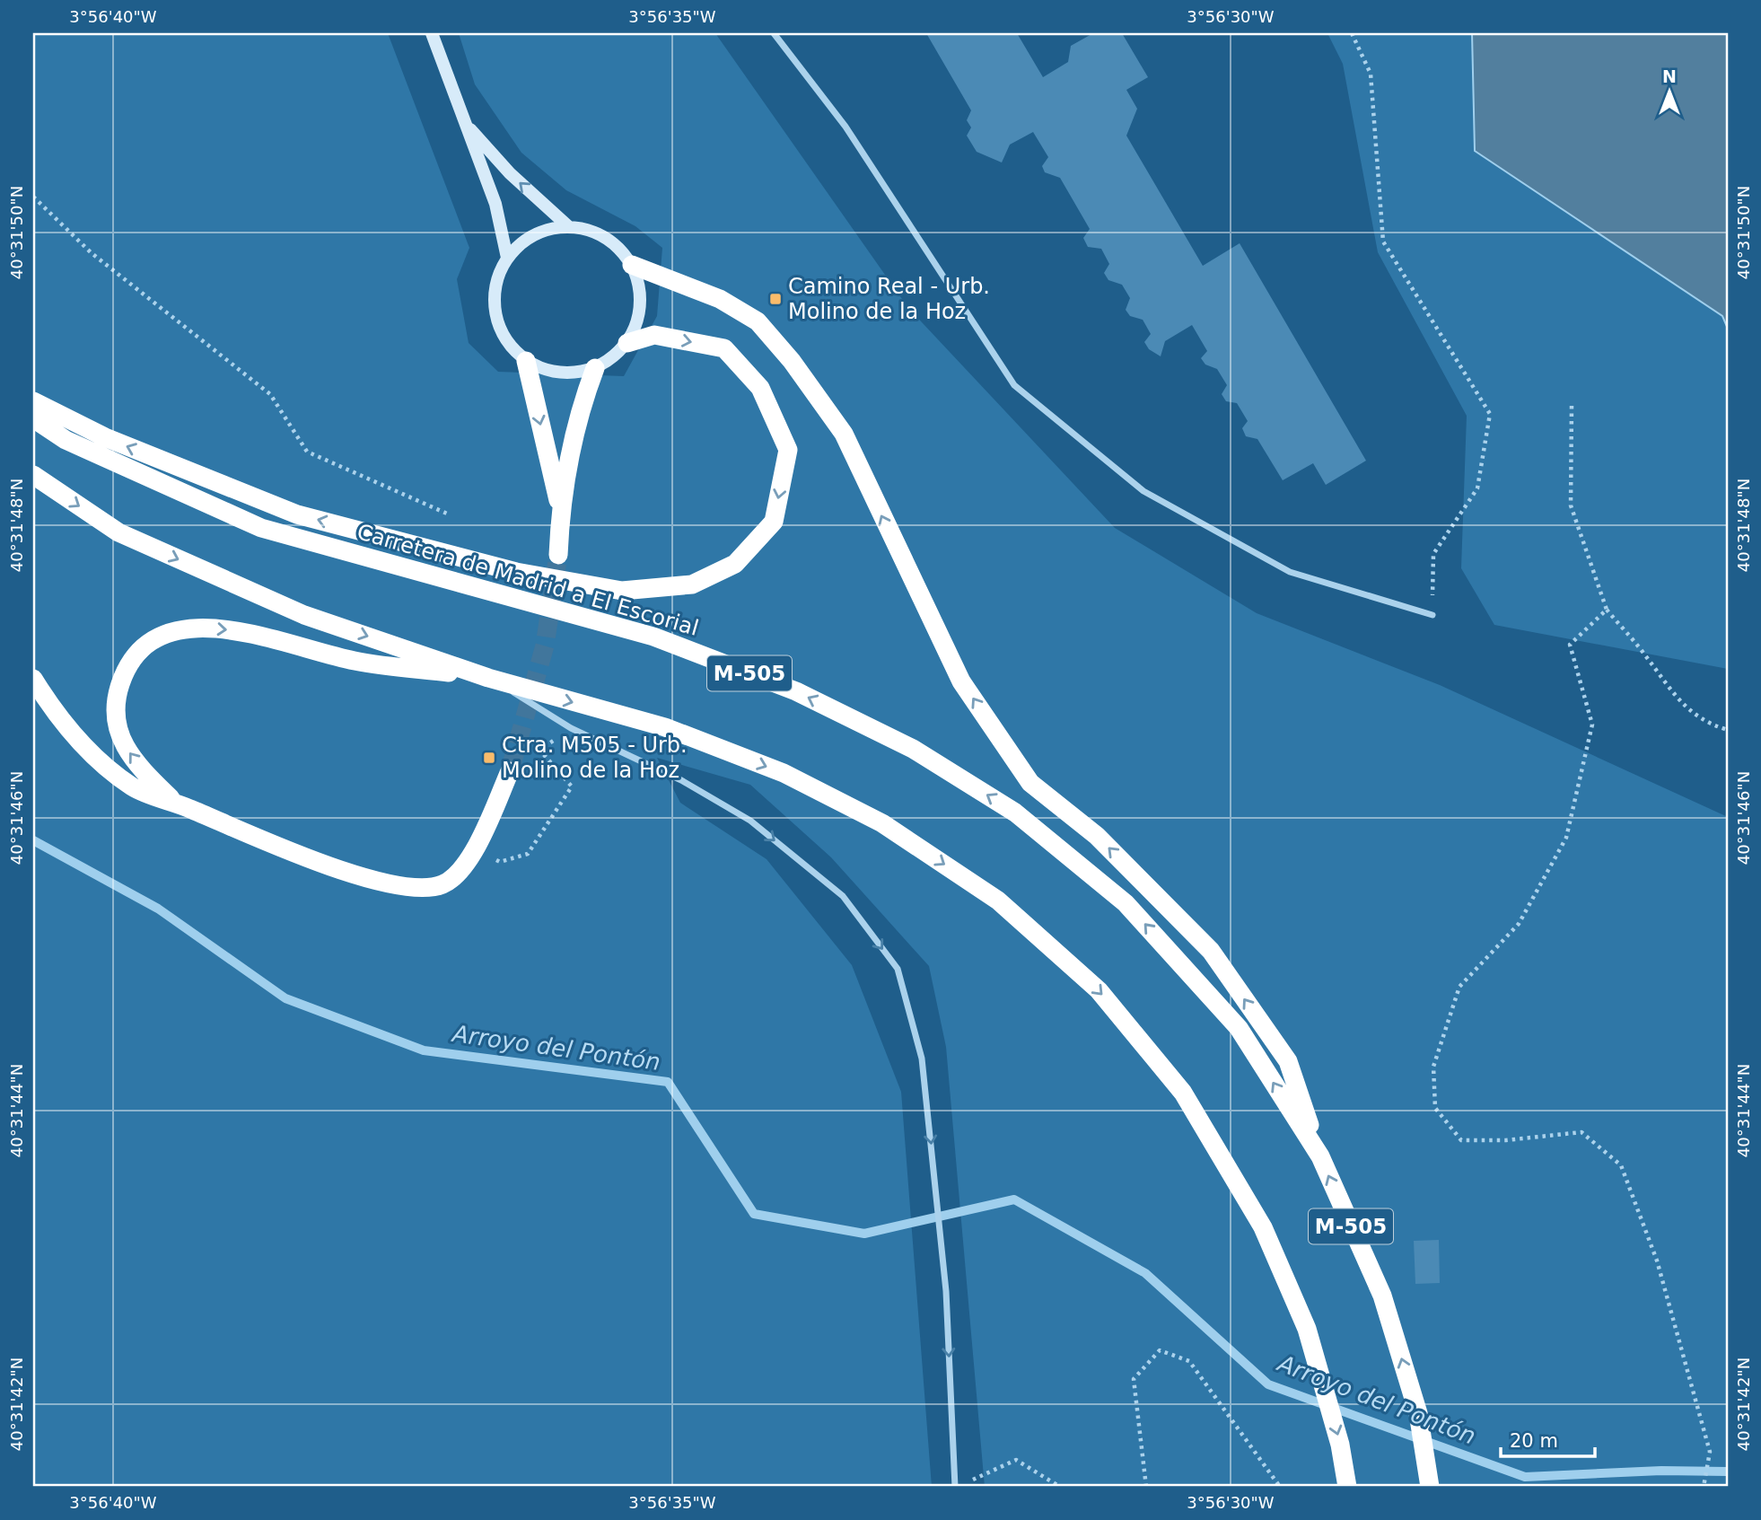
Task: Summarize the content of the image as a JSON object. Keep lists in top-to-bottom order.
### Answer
{
  "streets": {
    "highway": ["Carretera de Madrid a El Escorial", "M-505"]
  },
  "crossings": [
    ["Carretera de Madrid a El Escorial", "M-505"]
  ],
  "water": ["Arroyo del Pontón"],
  "places": {
    "transit": ["Camino Real - Urb. Molino de la Hoz", "Ctra. M505 - Urb. Molino de la Hoz"]
  },
  "scale_bar": "20 m",
  "north": "top",
  "coordinates": [
    "3°56'40\"W",
    "3°56'35\"W",
    "3°56'30\"W",
    "40°31'50\"N",
    "40°31'48\"N",
    "40°31'46\"N",
    "40°31'44\"N",
    "40°31'42\"N"
  ]
}
